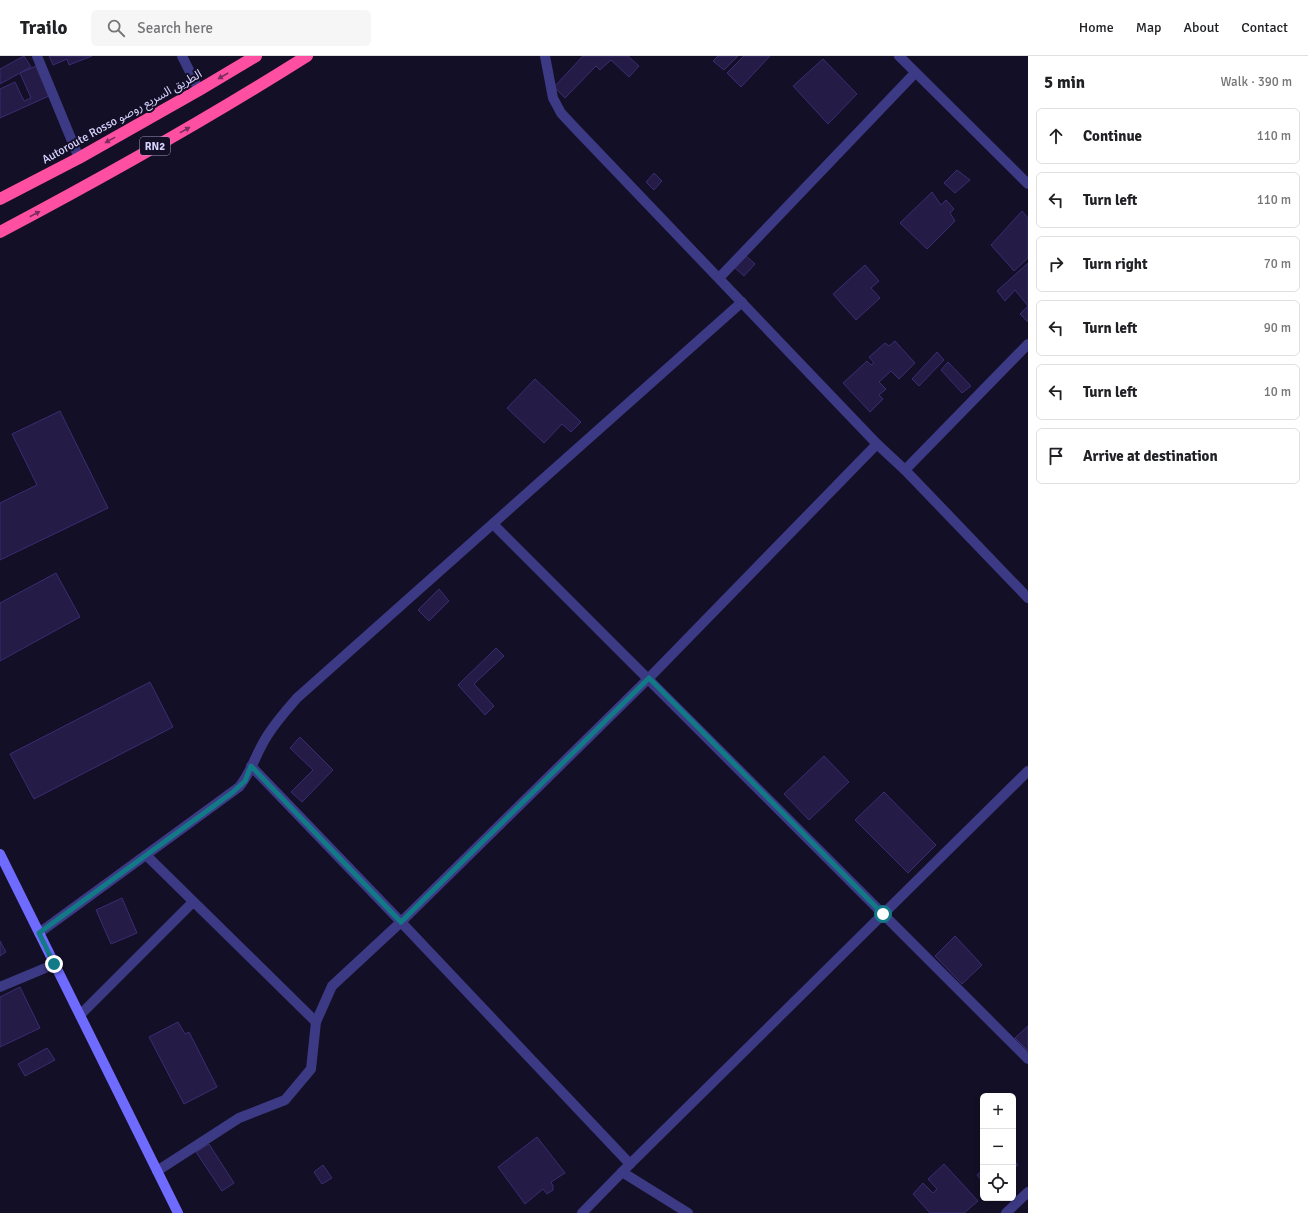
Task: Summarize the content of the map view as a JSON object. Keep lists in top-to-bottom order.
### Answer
{
  "streets": {
    "highway": ["Autoroute Rosso الطريق السريع روصو", "RN2"]
  },
  "page": {
    "header": "Trailo",
    "search": "Search here",
    "nav": [
      "Home",
      "Map",
      "About",
      "Contact"
    ],
    "heading": ["5 min", "Walk · 390 m"],
    "list": [
      ["Continue", "110 m"],
      ["Turn left", "110 m"],
      ["Turn right", "70 m"],
      ["Turn left", "90 m"],
      ["Turn left", "10 m"],
      "Arrive at destination"
    ],
    "map_buttons": ["+", "−"]
  }
}
